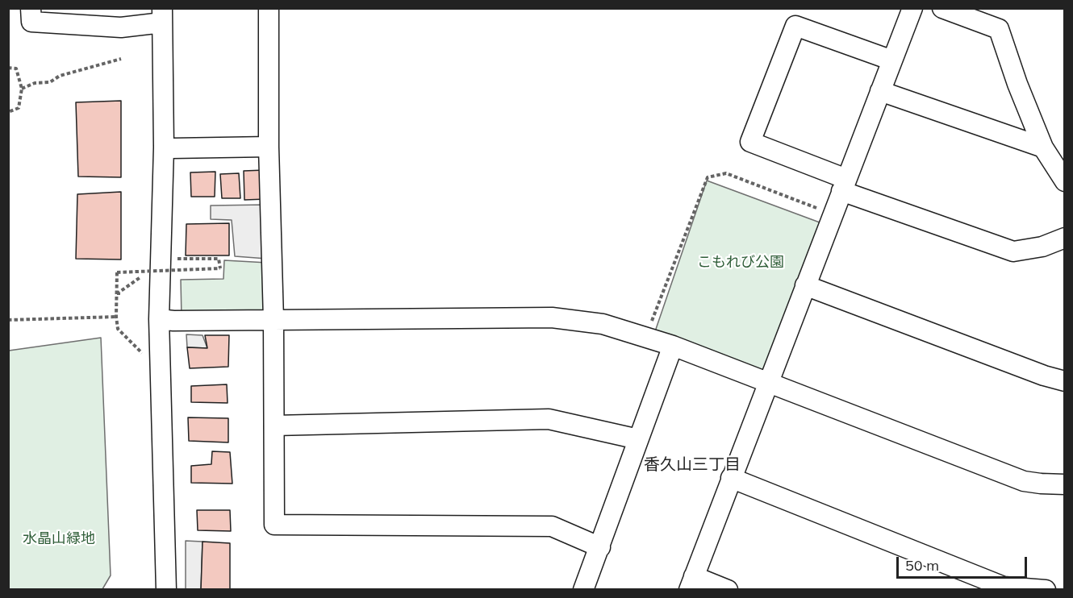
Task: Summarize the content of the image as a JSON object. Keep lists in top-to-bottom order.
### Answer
{
  "districts": ["香久山三丁目"],
  "parks": ["こもれび公園", "水晶山緑地"],
  "scale_bar": "50 m"
}
